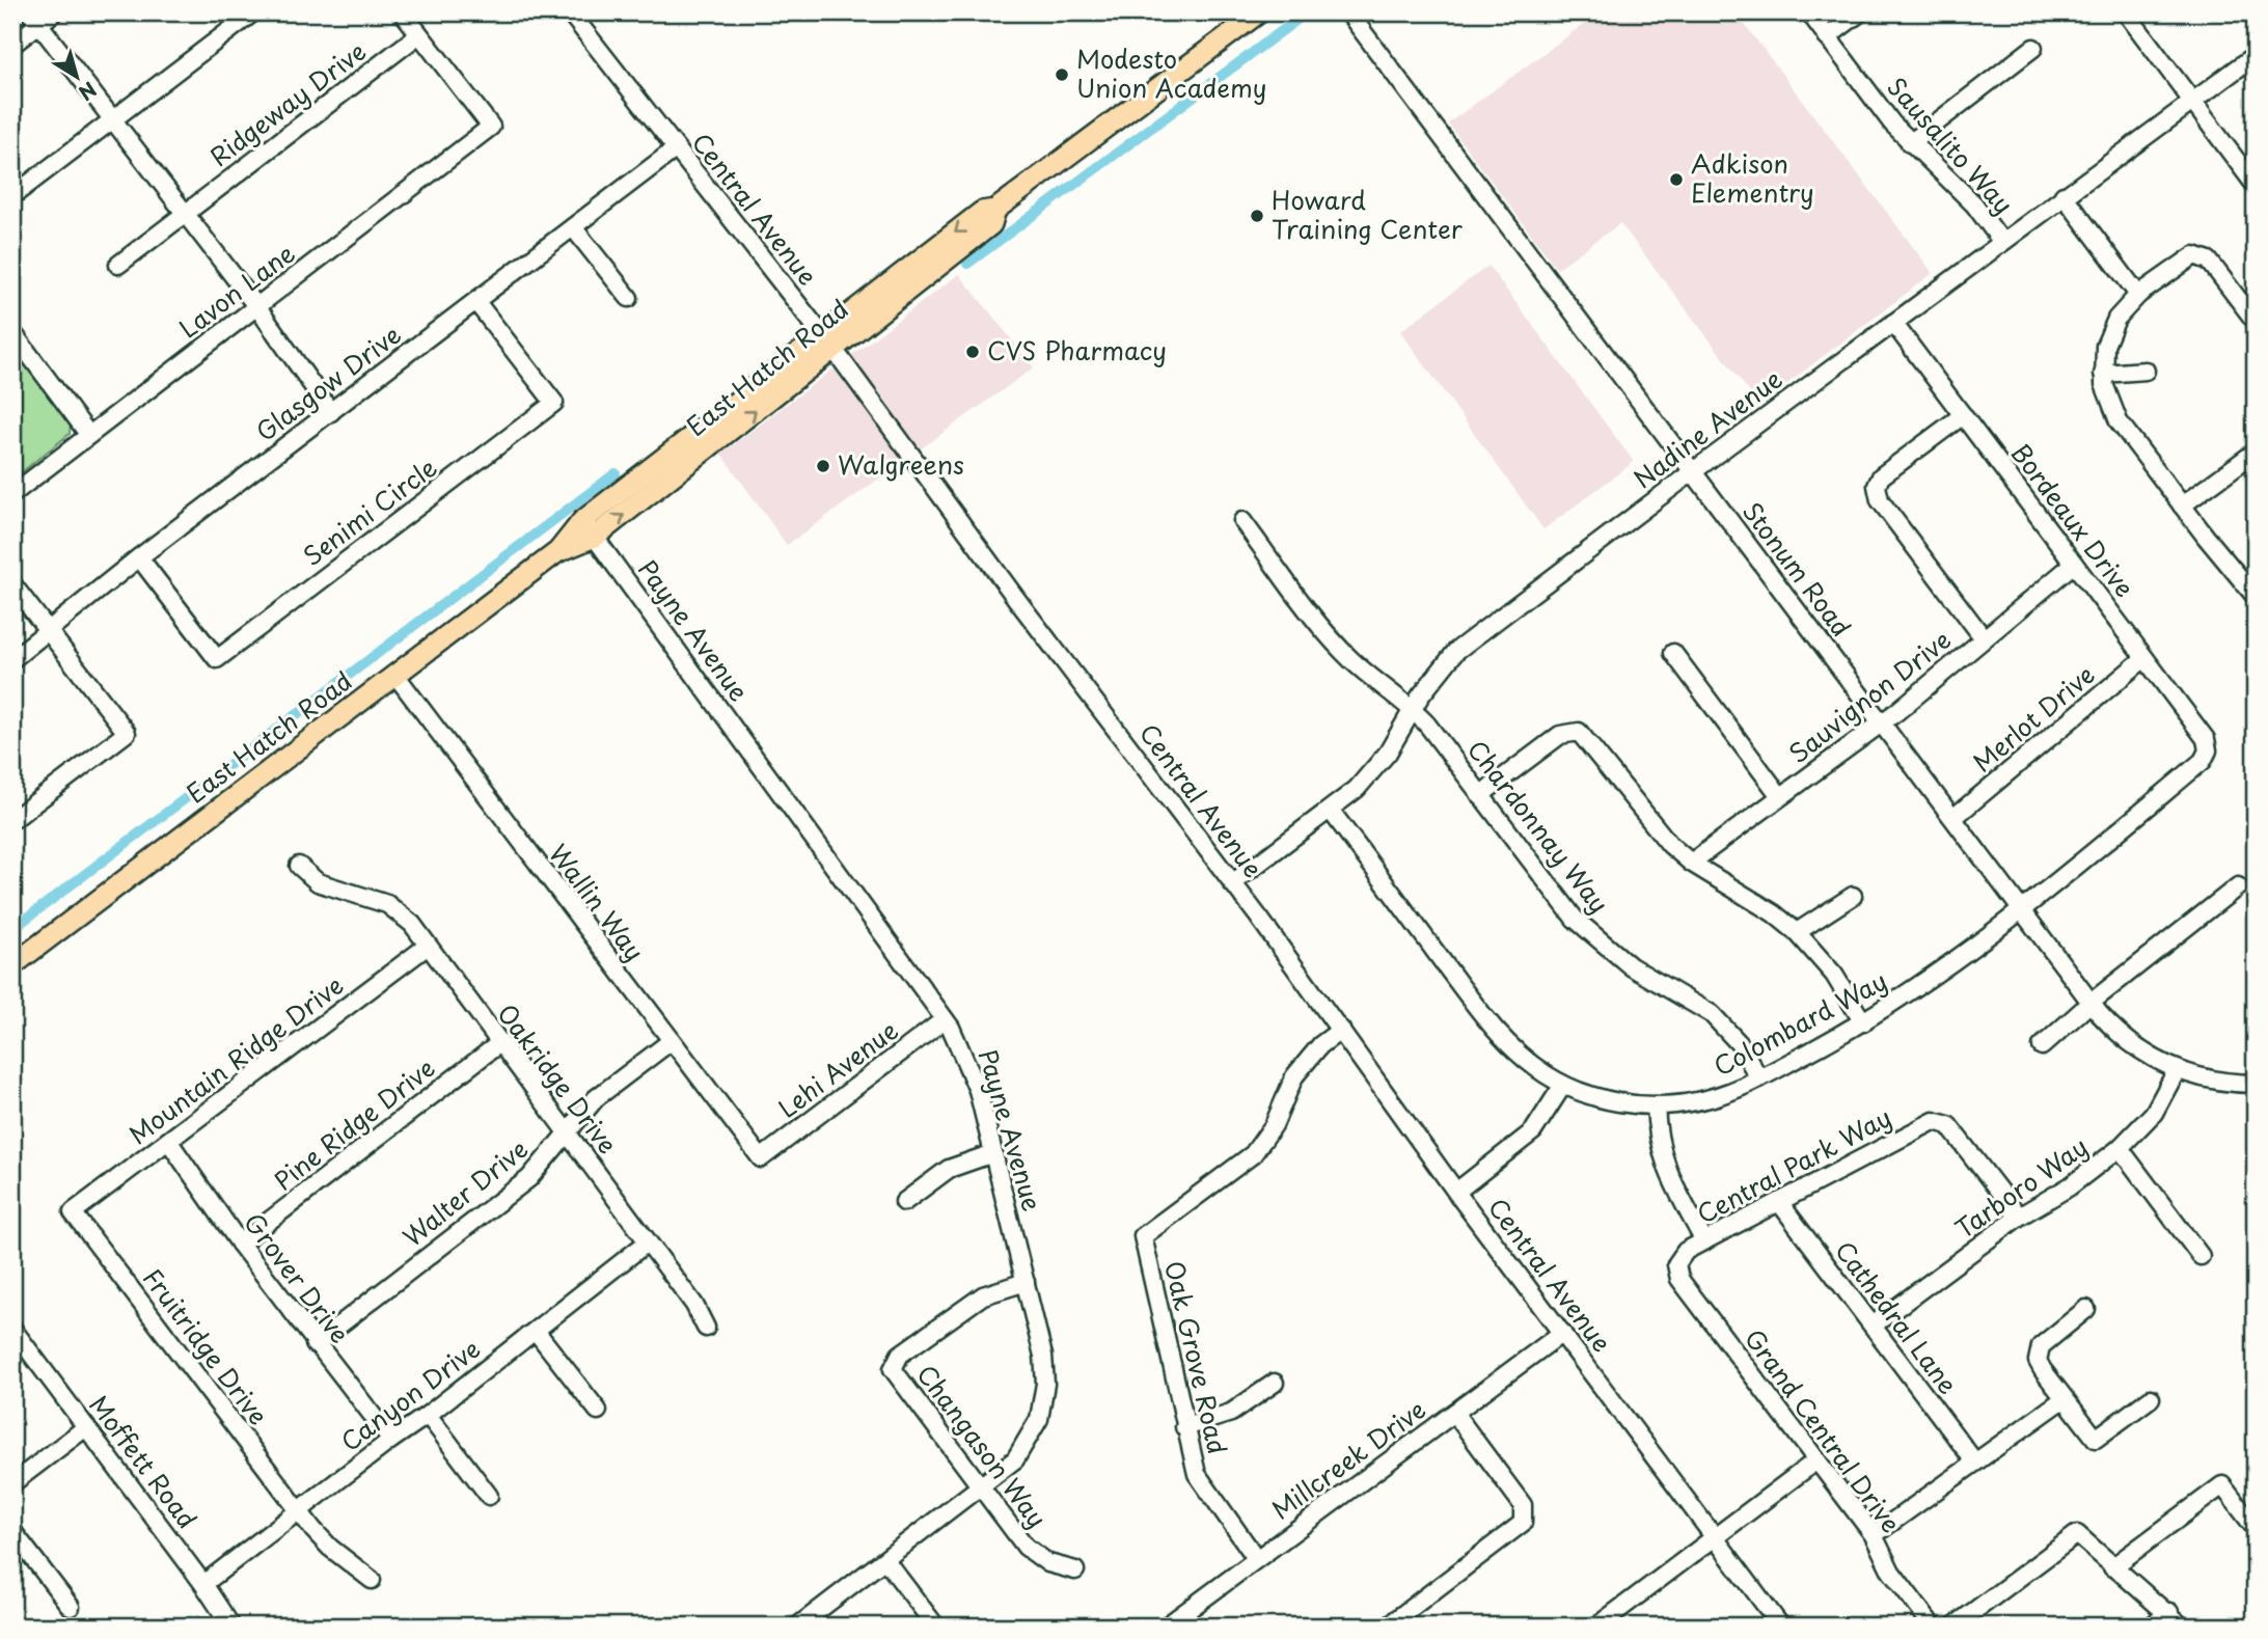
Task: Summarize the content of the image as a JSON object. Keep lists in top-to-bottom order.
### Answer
{
  "streets": {
    "main road": ["East Hatch Road"],
    "street": [
      "Ridgeway Drive",
      "Sausalito Way",
      "Central Avenue",
      "Lavon Lane",
      "Glasgow Drive",
      "Nadine Avenue",
      "Senimi Circle",
      "Bordeaux Drive",
      "Stonum Road",
      "Payne Avenue",
      "Sauvignon Drive",
      "Merlot Drive",
      "Chardonnay Way",
      "Wallin Way",
      "Colombard Way",
      "Mountain Ridge Drive",
      "Lehi Avenue",
      "Oakridge Drive",
      "Pine Ridge Drive",
      "Central Park Way",
      "Tarboro Way",
      "Walter Drive",
      "Grover Drive",
      "Cathedral Lane",
      "Fruitridge Drive",
      "Oak Grove Road",
      "Canyon Drive",
      "Grand Central Drive",
      "Changason Way",
      "Millcreek Drive",
      "Moffett Road"
    ]
  },
  "crossings": [
    ["Ridgeway Drive", "Lavon Lane"],
    ["Sausalito Way", "Nadine Avenue"],
    ["Central Avenue", "East Hatch Road"],
    ["Central Avenue", "Glasgow Drive"],
    ["Central Avenue", "Nadine Avenue"],
    ["Central Avenue", "Oak Grove Road"],
    ["Central Avenue", "Millcreek Drive"],
    ["East Hatch Road", "Payne Avenue"],
    ["East Hatch Road", "Wallin Way"],
    ["Glasgow Drive", "Senimi Circle"],
    ["Nadine Avenue", "Bordeaux Drive"],
    ["Nadine Avenue", "Stonum Road"],
    ["Nadine Avenue", "Chardonnay Way"],
    ["Nadine Avenue", "Colombard Way"],
    ["Bordeaux Drive", "Sauvignon Drive"],
    ["Bordeaux Drive", "Merlot Drive"],
    ["Bordeaux Drive", "Colombard Way"],
    ["Stonum Road", "Sauvignon Drive"],
    ["Stonum Road", "Merlot Drive"],
    ["Stonum Road", "Colombard Way"],
    ["Stonum Road", "Tarboro Way"],
    ["Payne Avenue", "Lehi Avenue"],
    ["Payne Avenue", "Changason Way"],
    ["Chardonnay Way", "Colombard Way"],
    ["Wallin Way", "Lehi Avenue"],
    ["Wallin Way", "Walter Drive"],
    ["Mountain Ridge Drive", "Oakridge Drive"],
    ["Mountain Ridge Drive", "Grover Drive"],
    ["Mountain Ridge Drive", "Fruitridge Drive"],
    ["Oakridge Drive", "Pine Ridge Drive"],
    ["Oakridge Drive", "Walter Drive"],
    ["Oakridge Drive", "Canyon Drive"],
    ["Pine Ridge Drive", "Grover Drive"],
    ["Central Park Way", "Tarboro Way"],
    ["Central Park Way", "Cathedral Lane"],
    ["Central Park Way", "Grand Central Drive"],
    ["Tarboro Way", "Cathedral Lane"],
    ["Walter Drive", "Grover Drive"],
    ["Grover Drive", "Canyon Drive"],
    ["Fruitridge Drive", "Canyon Drive"],
    ["Oak Grove Road", "Millcreek Drive"],
    ["Canyon Drive", "Moffett Road"]
  ],
  "places": [
    "Modesto Union Academy",
    "Adkison Elementry",
    "Howard Training Center",
    "CVS Pharmacy",
    "Walgreens"
  ],
  "north": "bottom right"
}
